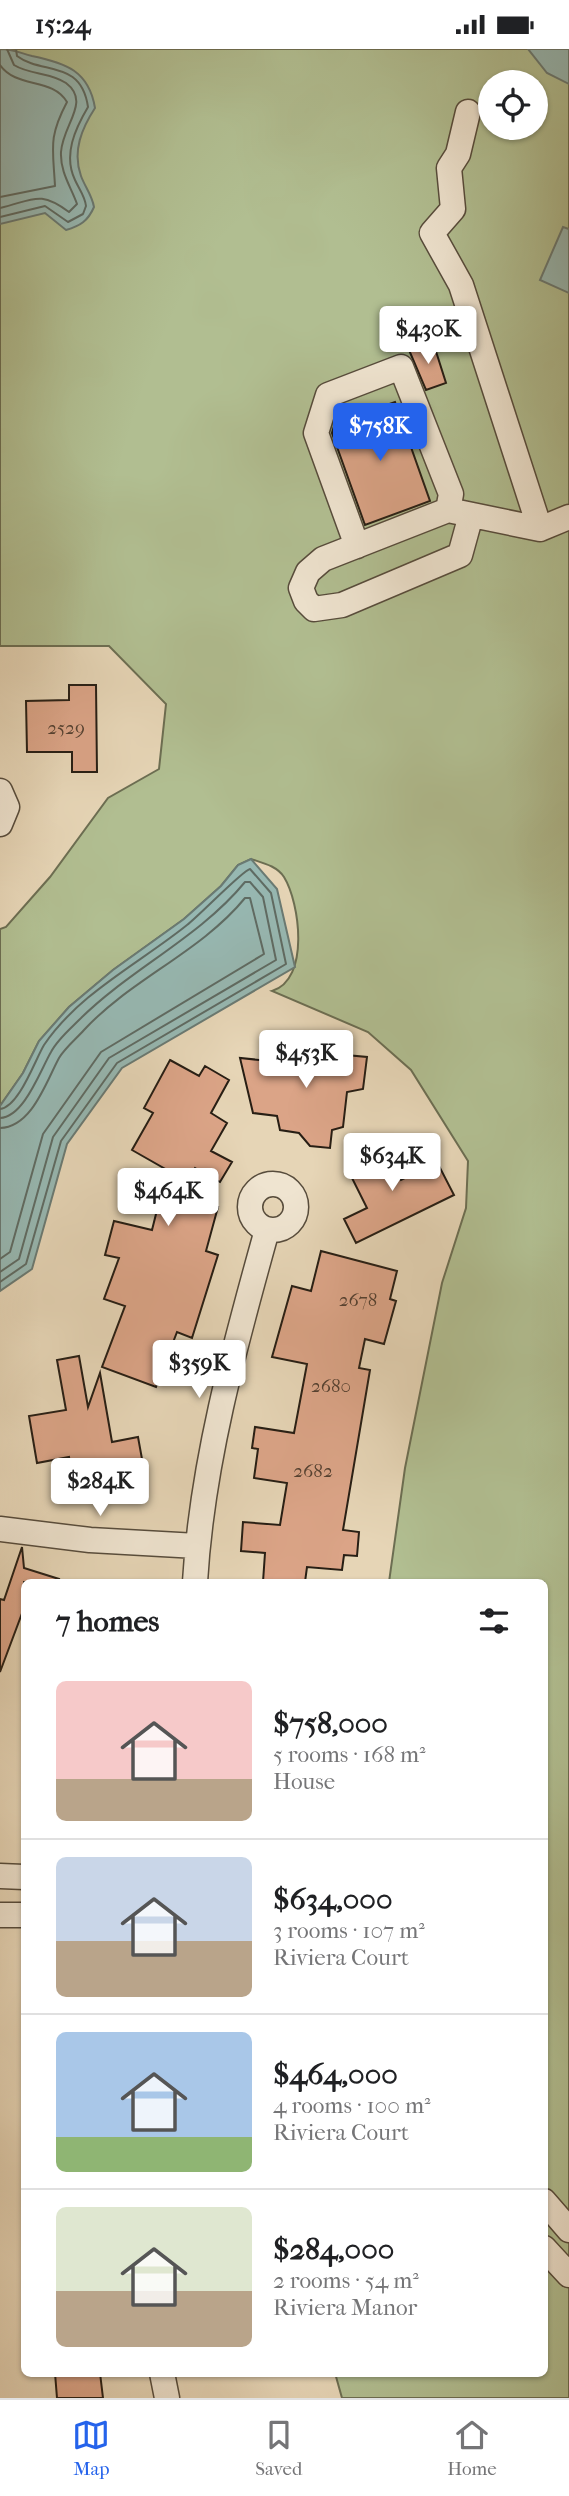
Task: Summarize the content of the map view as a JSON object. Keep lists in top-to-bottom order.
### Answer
{
  "house_numbers": [
    "2529",
    "2678",
    "2680",
    "2682"
  ],
  "page": {
    "status": "15:24",
    "price": [
      "$430K",
      "$758K",
      "$453K",
      "$634K",
      "$464K",
      "$359K",
      "$284K"
    ],
    "heading": "7 homes",
    "list": [
      {
        "name": "$758,000",
        "note": "5 rooms · 168 m² · House"
      },
      {
        "name": "$634,000",
        "note": "3 rooms · 107 m² · Riviera Court"
      },
      {
        "name": "$464,000",
        "note": "4 rooms · 100 m² · Riviera Court"
      },
      {
        "name": "$284,000",
        "note": "2 rooms · 54 m² · Riviera Manor"
      }
    ],
    "tabs": ["Map", "Saved", "Home"]
  }
}
